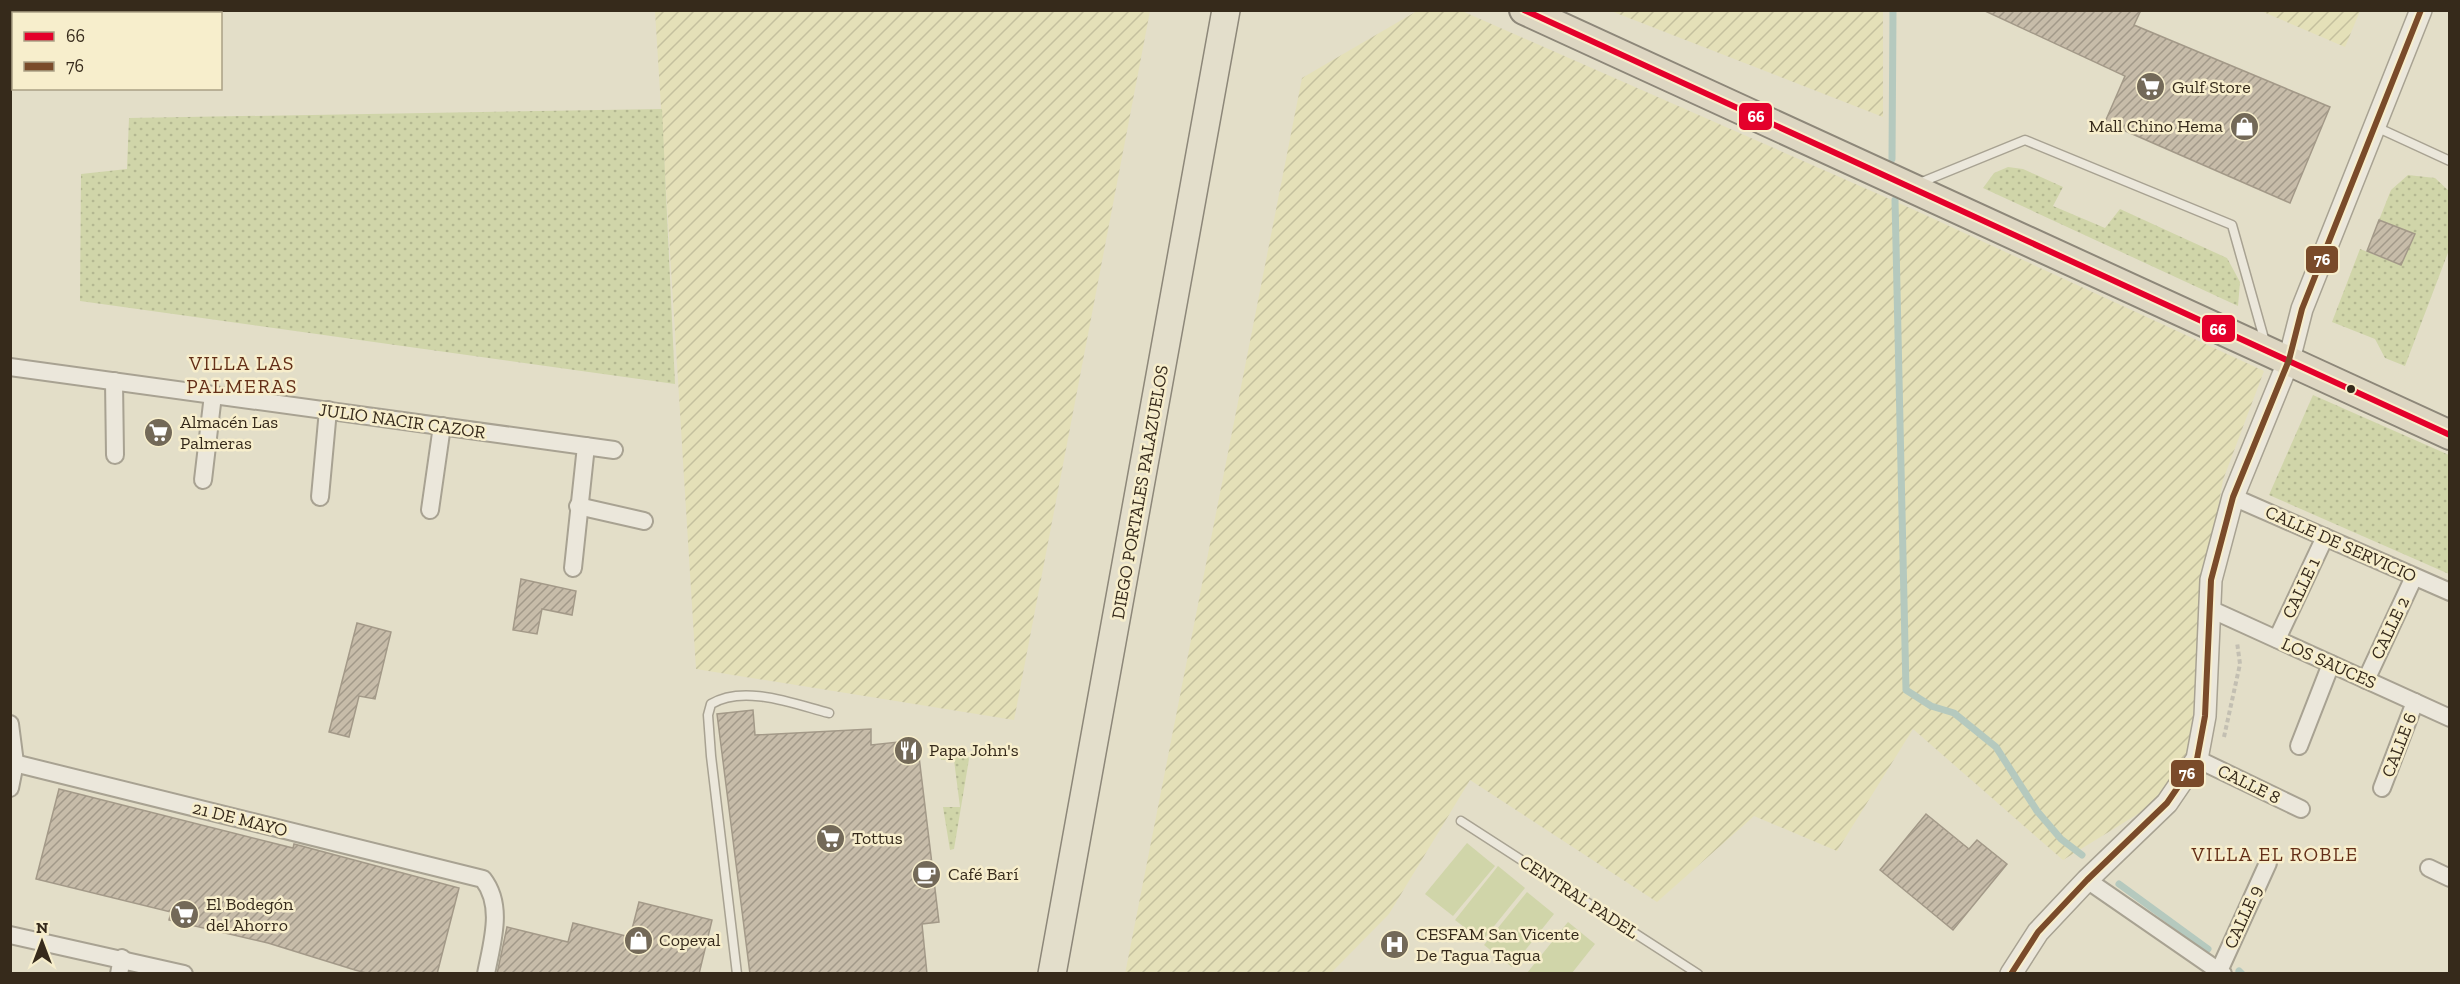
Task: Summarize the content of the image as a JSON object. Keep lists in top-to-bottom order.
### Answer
{
  "streets": {
    "main road": ["DIEGO PORTALES PALAZUELOS"],
    "street": [
      "JULIO NACIR CAZOR",
      "CALLE DE SERVICIO",
      "CALLE 1",
      "CALLE 2",
      "LOS SAUCES",
      "CALLE 6",
      "CALLE 8",
      "21 DE MAYO",
      "CALLE 9"
    ],
    "lane": ["CENTRAL PADEL"]
  },
  "crossings": [
    ["CALLE DE SERVICIO", "CALLE 1"],
    ["CALLE DE SERVICIO", "CALLE 2"],
    ["CALLE 1", "LOS SAUCES"],
    ["CALLE 2", "LOS SAUCES"],
    ["LOS SAUCES", "CALLE 6"]
  ],
  "districts": ["VILLA LAS PALMERAS", "VILLA EL ROBLE"],
  "places": {
    "supermarket": [
      "Gulf Store",
      "Almacén Las Palmeras",
      "Tottus",
      "El Bodegón del Ahorro"
    ],
    "shop": ["Mall Chino Hema", "Copeval"],
    "restaurant": ["Papa John's"],
    "cafe": ["Café Barí"],
    "hospital": ["CESFAM San Vicente De Tagua Tagua"]
  },
  "lines": ["transit line 66", "transit line 76"],
  "legend": ["66", "76"],
  "north": "top"
}
